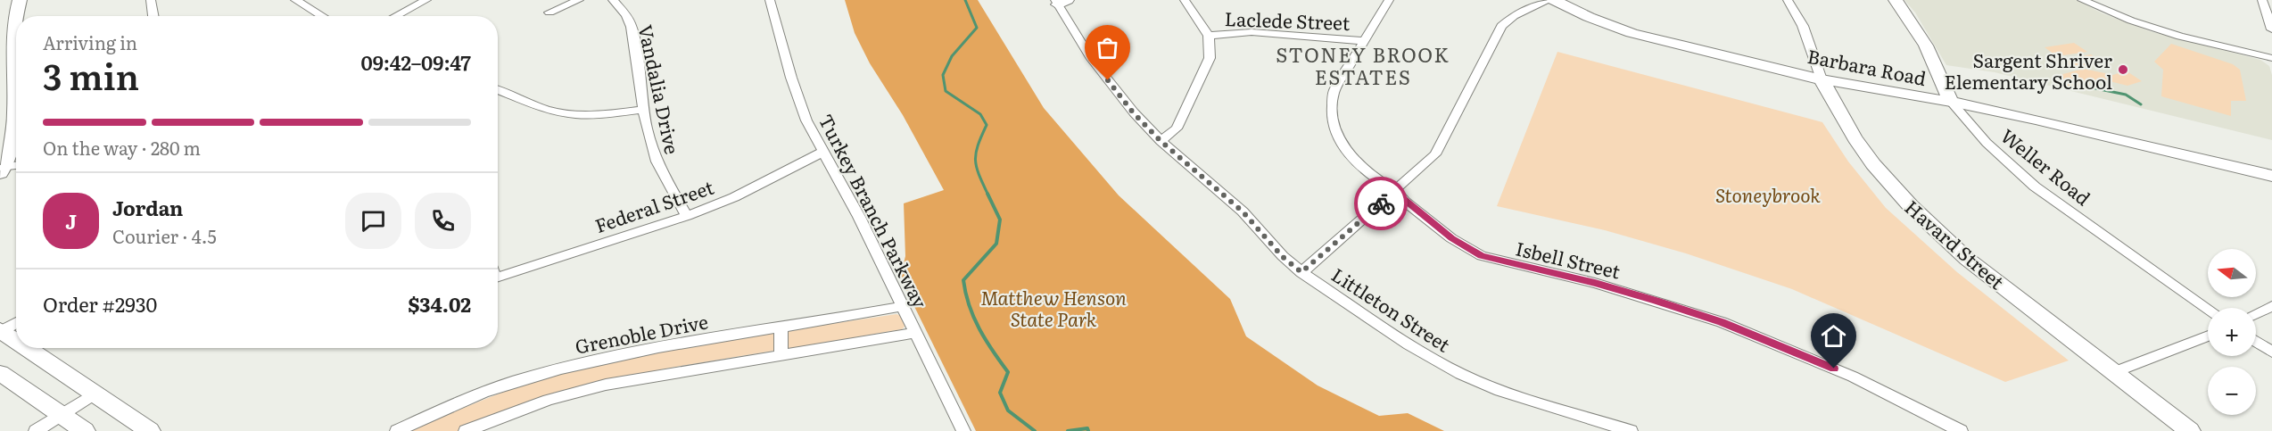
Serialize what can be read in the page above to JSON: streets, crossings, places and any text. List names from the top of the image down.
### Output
{
  "streets": {
    "street": [
      "Laclede Street",
      "Barbara Road",
      "Vandalia Drive",
      "Weller Road",
      "Federal Street",
      "Turkey Branch Parkway",
      "Havard Street",
      "Isbell Street",
      "Littleton Street",
      "Grenoble Drive"
    ]
  },
  "crossings": [
    ["Laclede Street", "Isbell Street"],
    ["Barbara Road", "Weller Road"],
    ["Barbara Road", "Havard Street"],
    ["Vandalia Drive", "Federal Street"],
    ["Federal Street", "Turkey Branch Parkway"],
    ["Turkey Branch Parkway", "Grenoble Drive"]
  ],
  "districts": ["STONEY BROOK ESTATES"],
  "parks": ["Stoneybrook", "Matthew Henson State Park"],
  "places": ["Sargent Shriver Elementary School"],
  "north": "left",
  "page": {
    "heading": ["3 min", "Arriving in", "09:42–09:47"],
    "panel": [
      "Jordan",
      "Courier · 4.5",
      "Order #2930",
      "$34.02"
    ],
    "bar": "On the way · 280 m",
    "round": "J",
    "map_buttons": ["+", "−"]
  }
}
